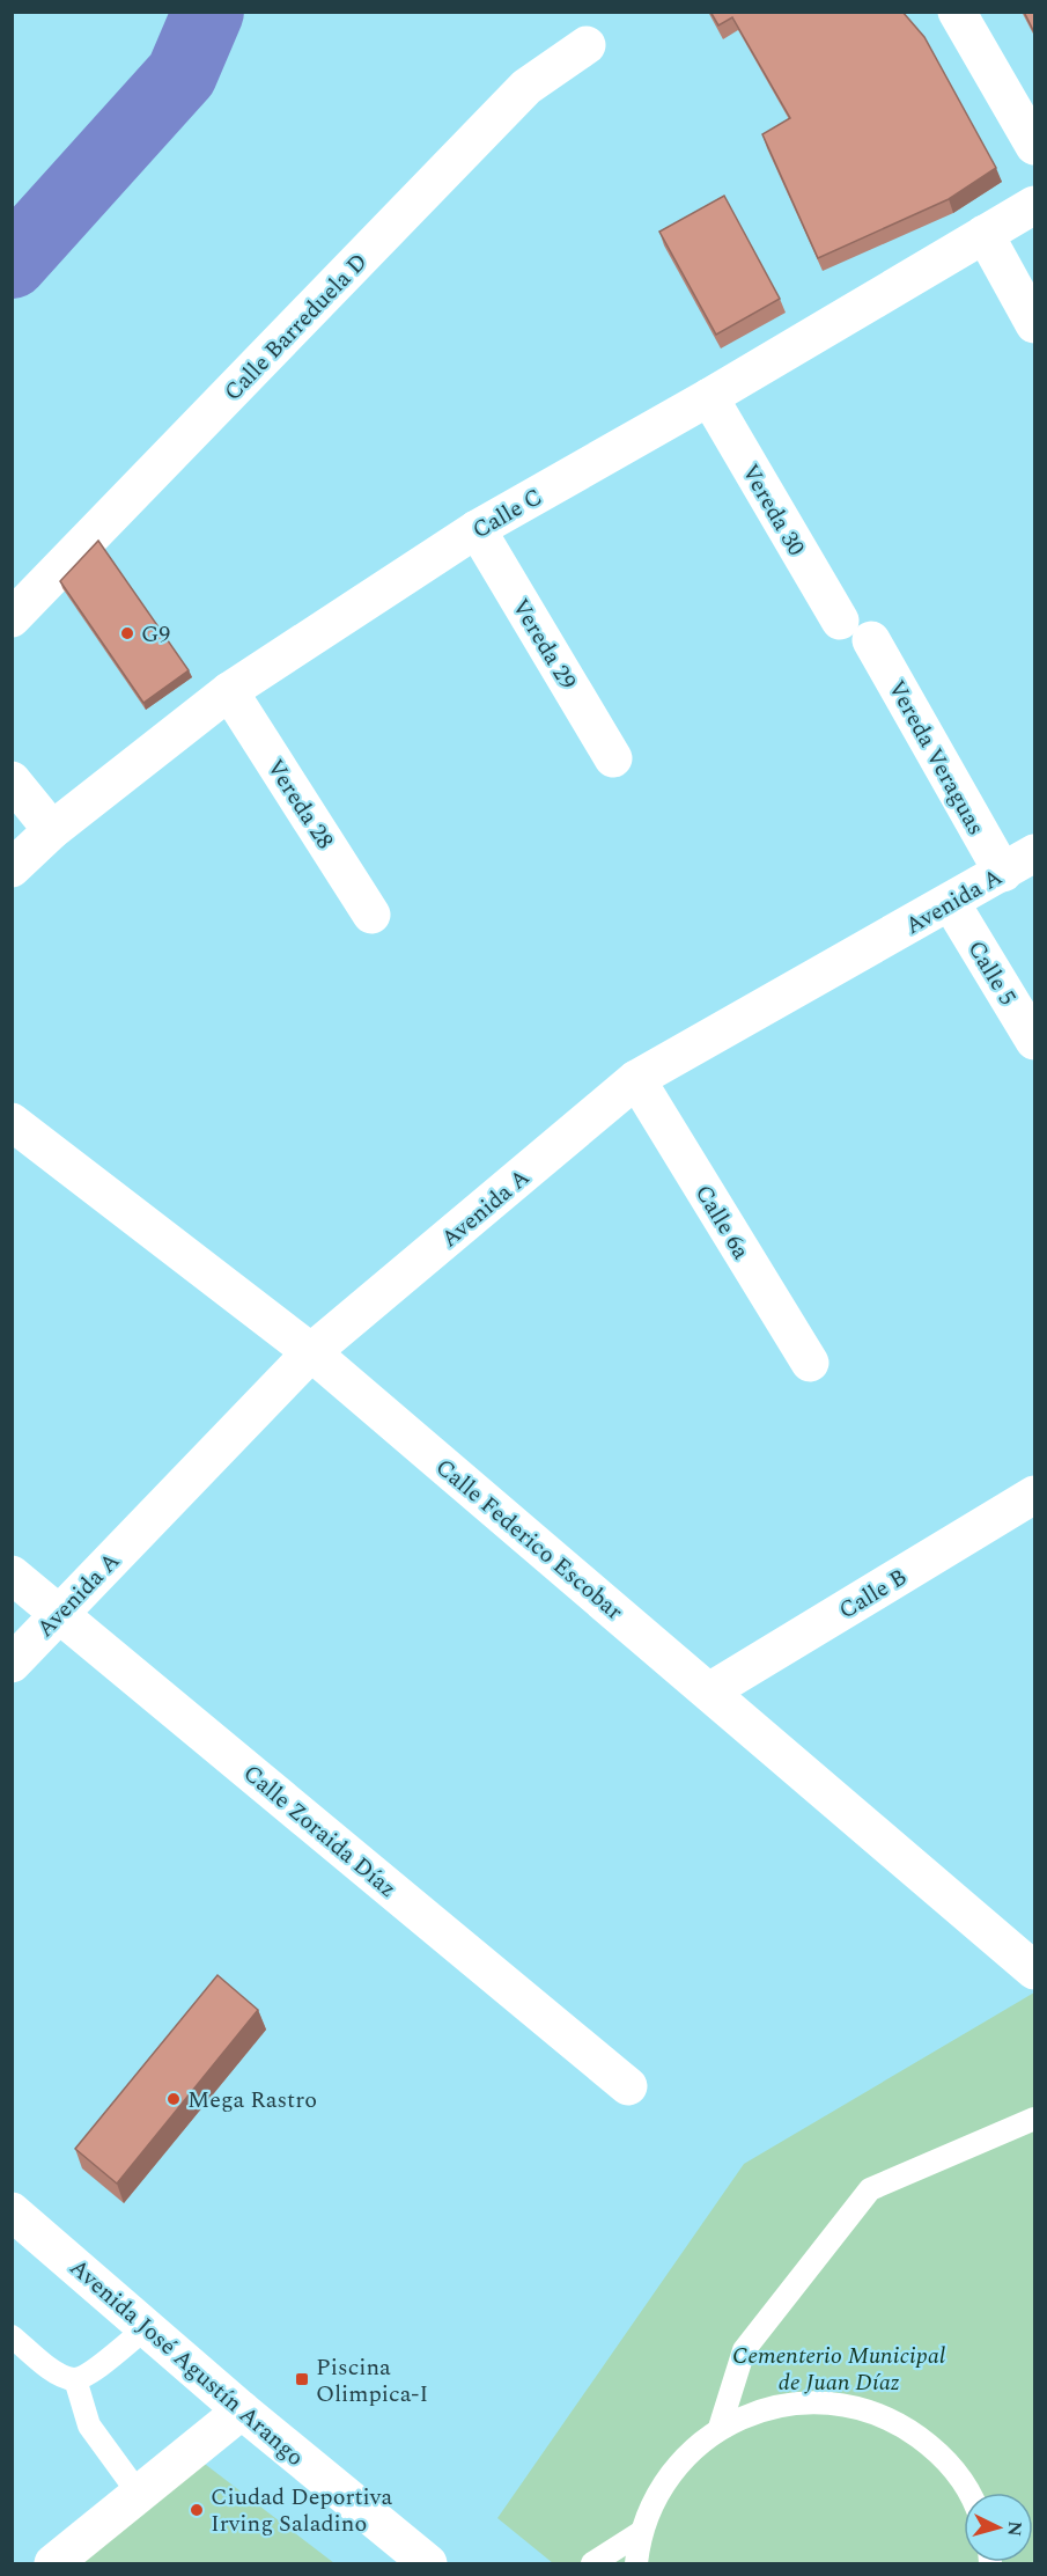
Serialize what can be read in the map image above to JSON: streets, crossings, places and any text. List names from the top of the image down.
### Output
{
  "streets": {
    "street": [
      "Calle Barreduela D",
      "Vereda 30",
      "Calle C",
      "Vereda 29",
      "Vereda Veraguas",
      "Vereda 28",
      "Avenida A",
      "Calle 5",
      "Calle 6a",
      "Calle Federico Escobar",
      "Calle B",
      "Calle Zoraida Díaz",
      "Avenida José Agustín Arango"
    ]
  },
  "crossings": [
    ["Vereda 30", "Calle C"],
    ["Calle C", "Vereda 29"],
    ["Calle C", "Vereda 28"],
    ["Vereda Veraguas", "Avenida A"],
    ["Avenida A", "Calle 5"],
    ["Avenida A", "Calle 6a"],
    ["Avenida A", "Calle Federico Escobar"],
    ["Avenida A", "Calle Zoraida Díaz"],
    ["Calle Federico Escobar", "Calle B"]
  ],
  "parks": ["Cementerio Municipal de Juan Díaz"],
  "places": {
    "other": ["G9", "Mega Rastro", "Ciudad Deportiva Irving Saladino"],
    "transit": ["Piscina Olimpica-I"]
  },
  "north": "right"
}
